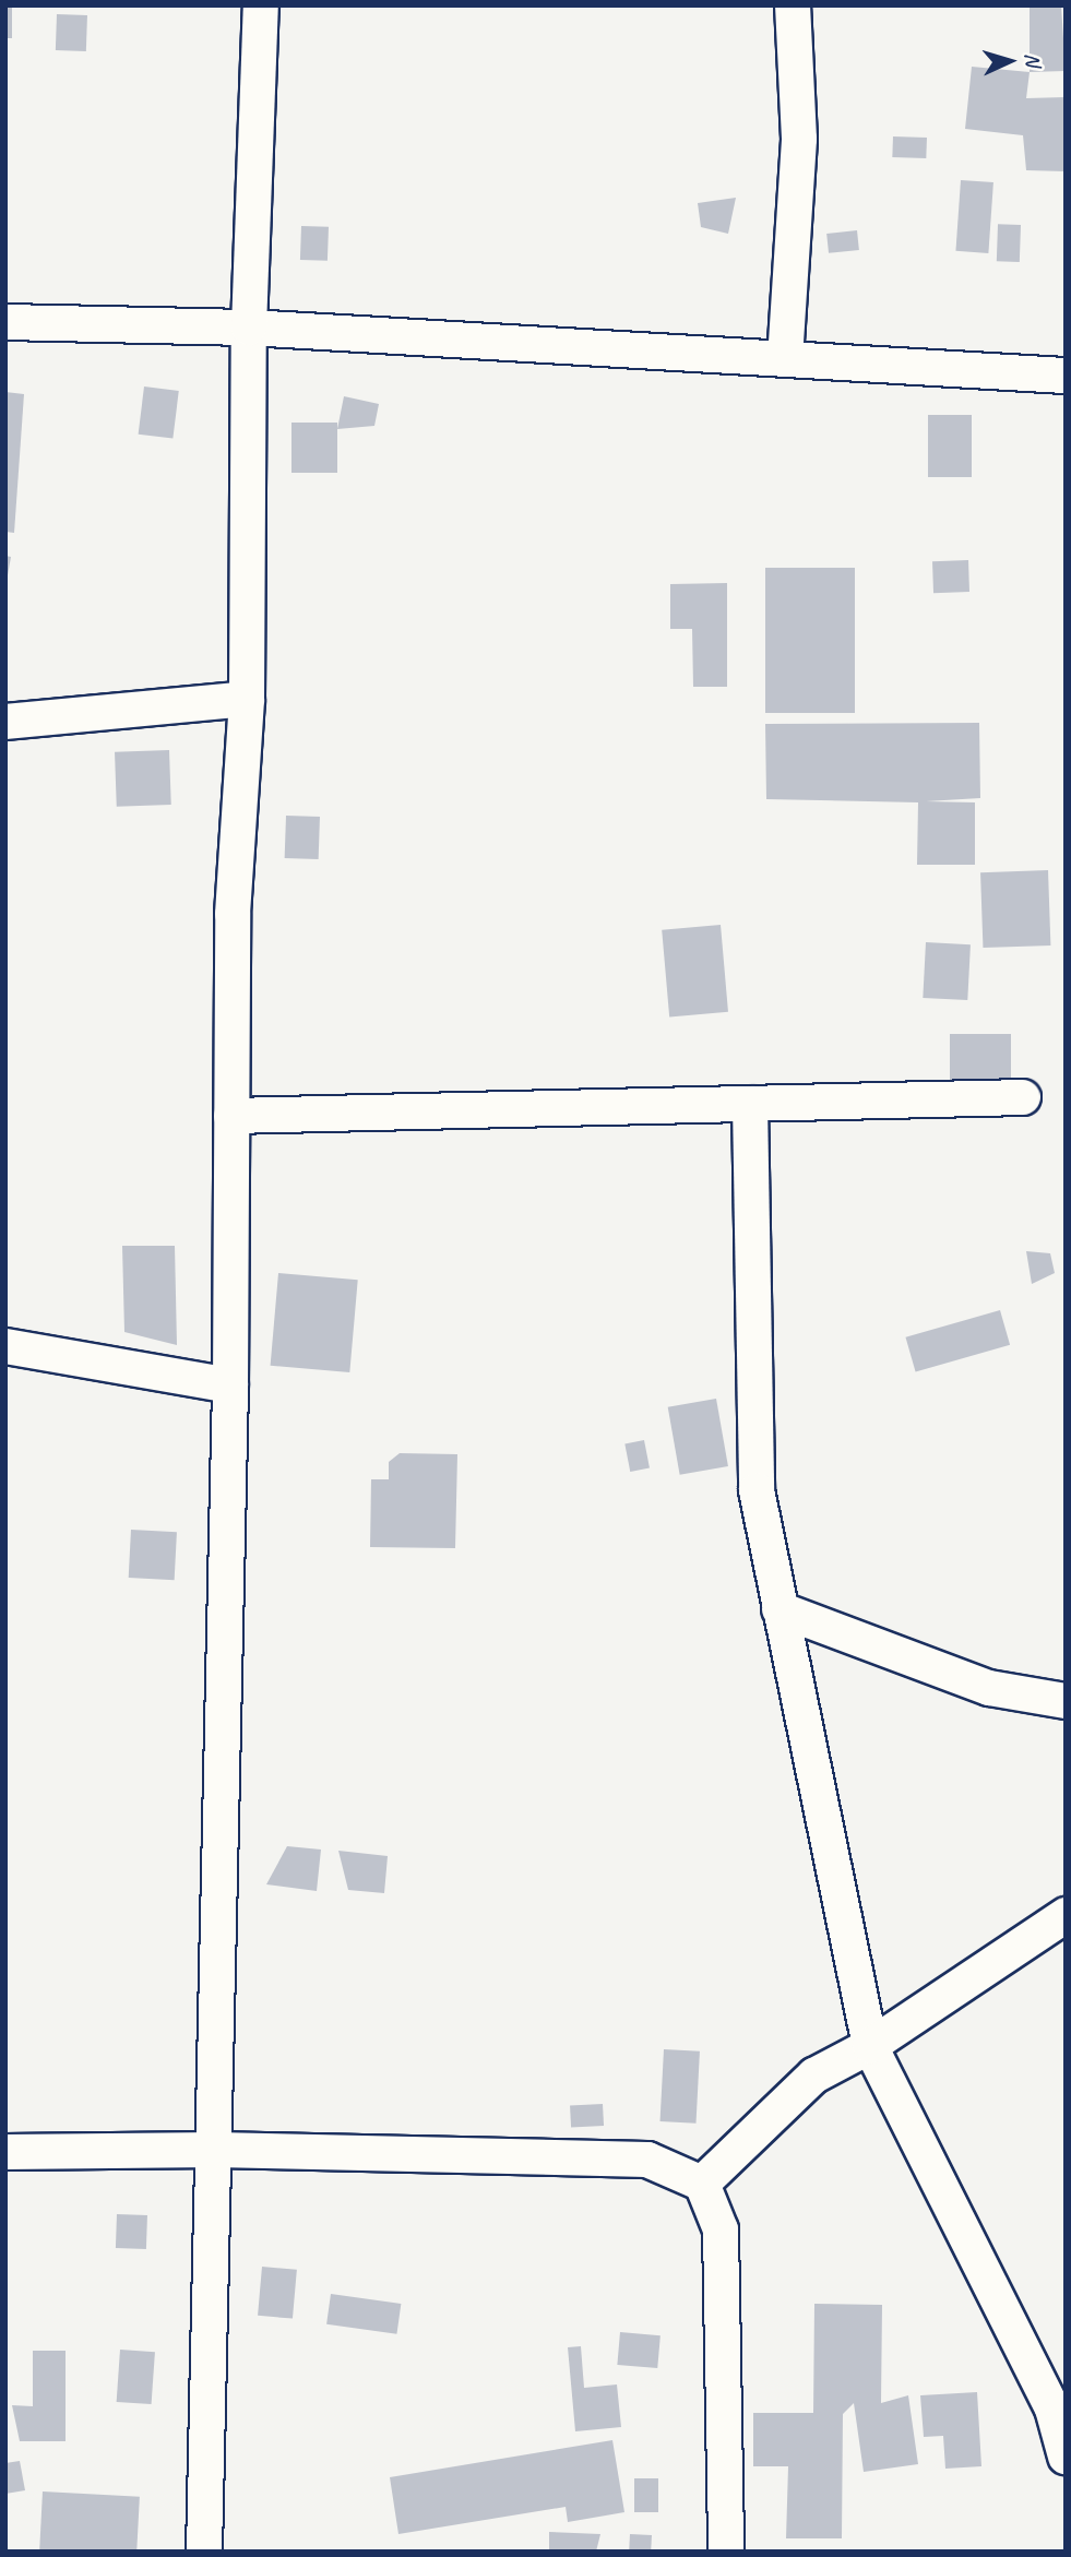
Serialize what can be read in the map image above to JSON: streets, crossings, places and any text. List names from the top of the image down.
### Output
{
  "north": "right"
}
